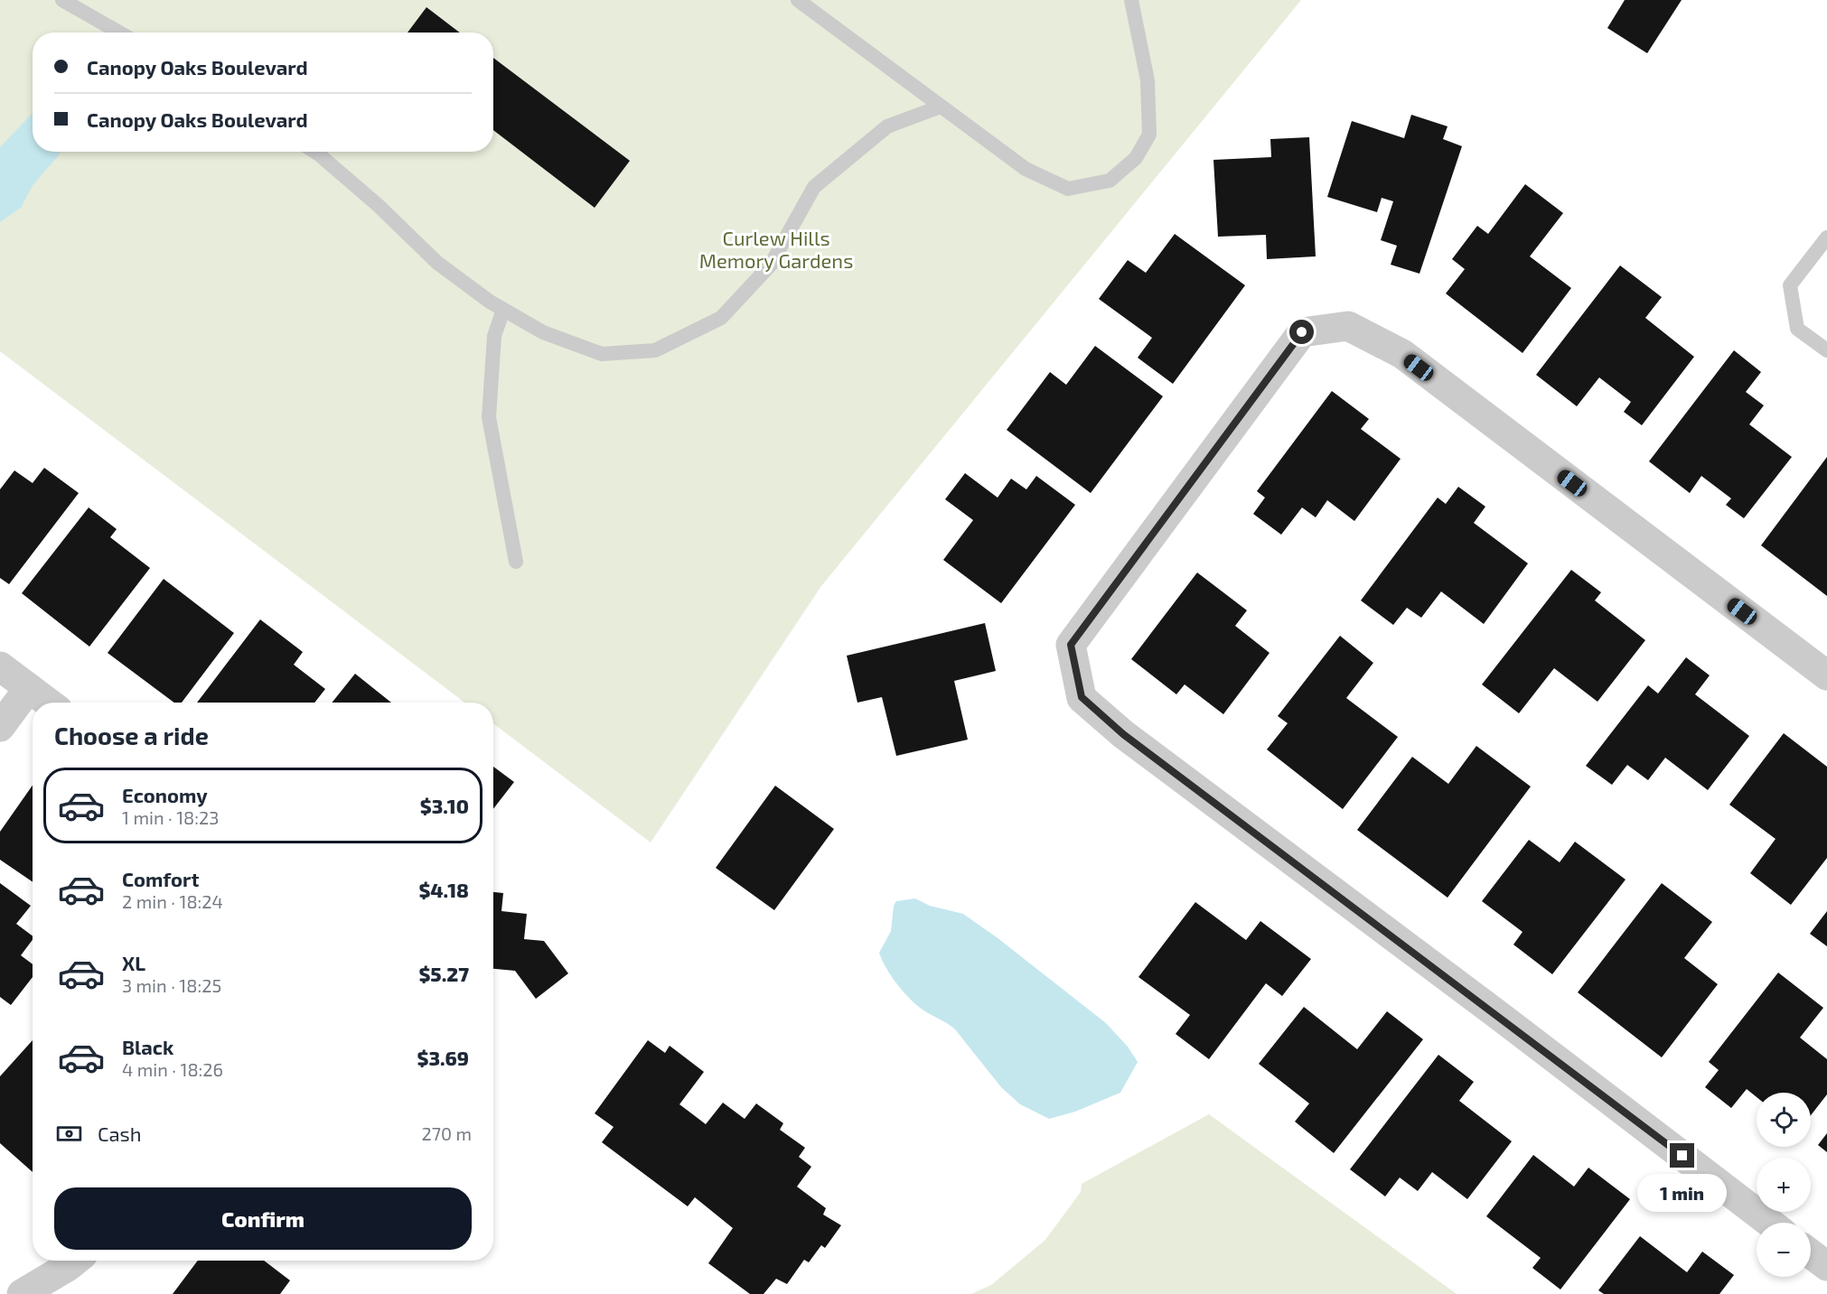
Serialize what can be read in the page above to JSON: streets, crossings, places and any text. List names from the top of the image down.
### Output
{
  "parks": ["Curlew Hills Memory Gardens"],
  "page": {
    "banner": ["Canopy Oaks Boulevard", "Canopy Oaks Boulevard"],
    "heading": "Choose a ride",
    "list": [
      {
        "name": "Economy",
        "note": "1 min · 18:23",
        "value": "$3.10"
      },
      {
        "name": "Comfort",
        "note": "2 min · 18:24",
        "value": "$4.18"
      },
      {
        "name": "XL",
        "note": "3 min · 18:25",
        "value": "$5.27"
      },
      {
        "name": "Black",
        "note": "4 min · 18:26",
        "value": "$3.69"
      }
    ],
    "map_buttons": ["+", "−"],
    "pay": ["Cash", "270 m"],
    "bubble": "1 min",
    "buttons": "Confirm"
  }
}
